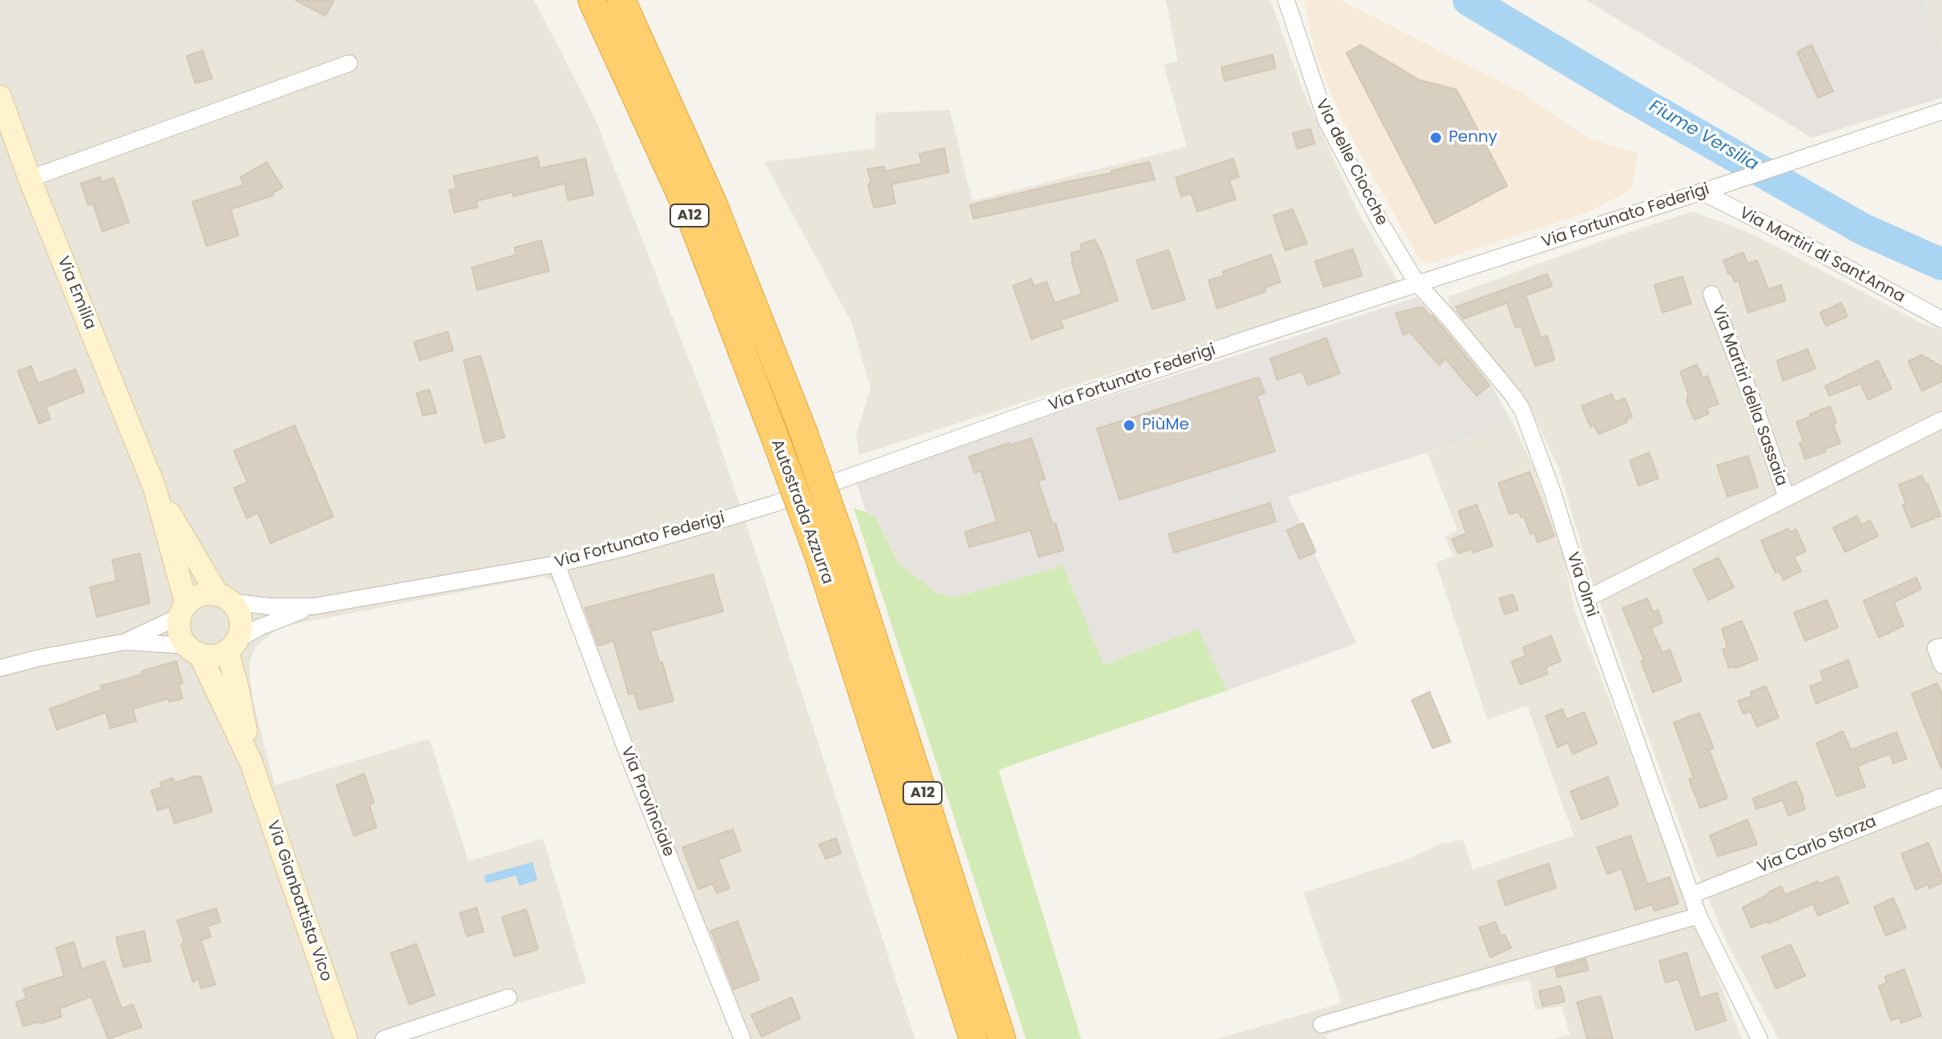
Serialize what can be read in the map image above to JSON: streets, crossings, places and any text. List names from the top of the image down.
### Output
{
  "streets": {
    "highway": ["A12", "Autostrada Azzurra"],
    "main road": ["Via Emilia", "Via Gianbattista Vico"],
    "street": [
      "Via delle Ciocche",
      "Via Fortunato Federigi",
      "Via Martiri di Sant'Anna",
      "Via Martiri della Sassaia",
      "Via Olmi",
      "Via Provinciale",
      "Via Carlo Sforza"
    ]
  },
  "crossings": [
    ["Via delle Ciocche", "Via Fortunato Federigi"],
    ["Via delle Ciocche", "Via Olmi"],
    ["Via Fortunato Federigi", "Via Martiri di Sant'Anna"],
    ["Via Fortunato Federigi", "Via Emilia"],
    ["Via Fortunato Federigi", "Via Olmi"],
    ["Via Fortunato Federigi", "Via Provinciale"],
    ["Via Fortunato Federigi", "Via Gianbattista Vico"],
    ["Via Emilia", "Via Gianbattista Vico"],
    ["Via Martiri della Sassaia", "Via Olmi"],
    ["Via Olmi", "Via Carlo Sforza"]
  ],
  "water": ["Fiume Versilia"],
  "places": ["Penny", "PiùMe"]
}
